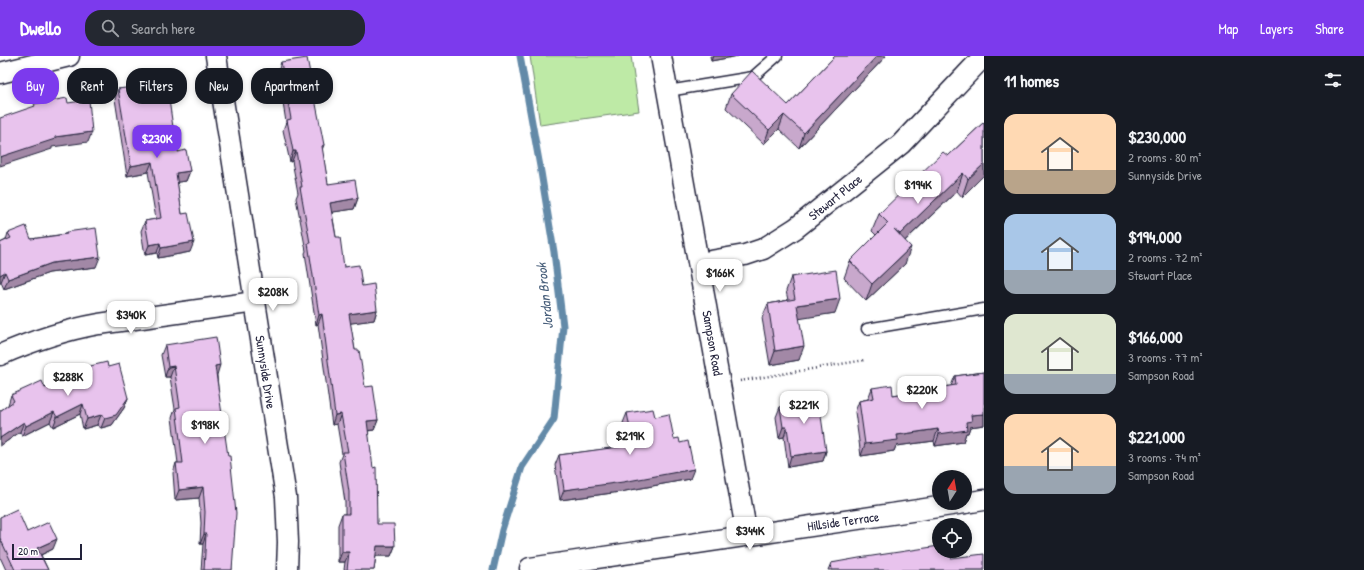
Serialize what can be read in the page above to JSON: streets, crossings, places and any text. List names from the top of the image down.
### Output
{
  "streets": {
    "street": [
      "Stewart Place",
      "Sampson Road",
      "Sunnyside Drive",
      "Hillside Terrace"
    ]
  },
  "crossings": [
    ["Stewart Place", "Sampson Road"],
    ["Sampson Road", "Hillside Terrace"]
  ],
  "water": ["Jordan Brook"],
  "scale_bar": "20 m",
  "north": "top",
  "page": {
    "header": "Dwello",
    "search": "Search here",
    "nav": ["Map", "Layers", "Share"],
    "heading": "11 homes",
    "chip": [
      "Buy",
      "Rent",
      "Filters",
      "New",
      "Apartment"
    ],
    "list": [
      {
        "name": "$230,000",
        "note": "2 rooms · 80 m² · Sunnyside Drive"
      },
      {
        "name": "$194,000",
        "note": "2 rooms · 72 m² · Stewart Place"
      },
      {
        "name": "$166,000",
        "note": "3 rooms · 77 m² · Sampson Road"
      },
      {
        "name": "$221,000",
        "note": "3 rooms · 74 m² · Sampson Road"
      }
    ],
    "price": [
      "$230K",
      "$194K",
      "$166K",
      "$208K",
      "$340K",
      "$288K",
      "$220K",
      "$221K",
      "$198K",
      "$219K",
      "$344K"
    ],
    "scale": "20 m"
  }
}
